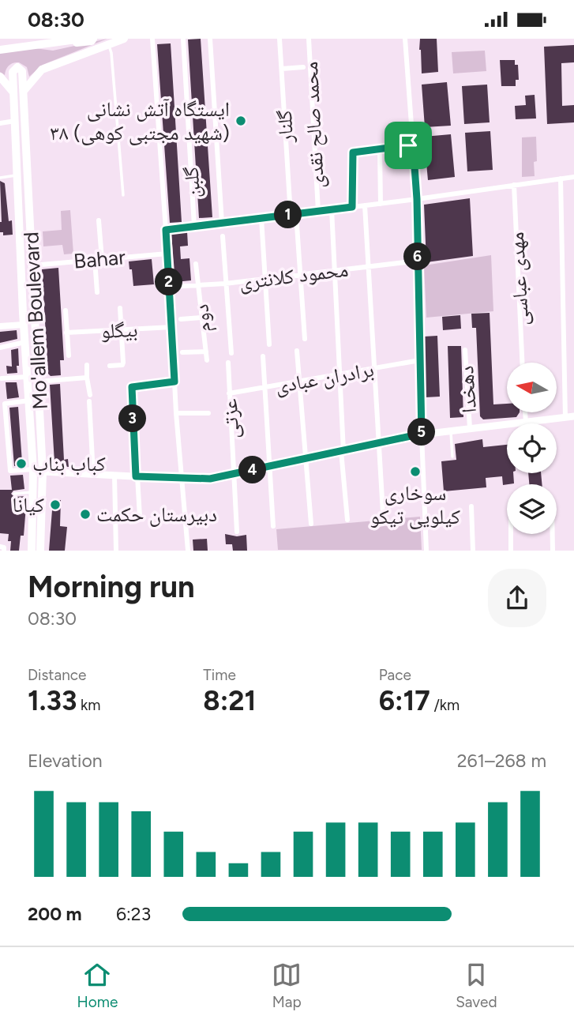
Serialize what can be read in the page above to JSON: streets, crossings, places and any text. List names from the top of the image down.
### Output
{
  "streets": {
    "main road": ["Mo'allem Boulevard"],
    "street": [
      "محمد صالح نقدی",
      "گلنار",
      "گلبن",
      "Bahar",
      "محمود کلانتری",
      "مهدی عباسی",
      "دوم",
      "بیگلو",
      "برادران عبادی",
      "دهخدا",
      "عزتی"
    ]
  },
  "crossings": [
    ["گلنار", "محمود کلانتری"],
    ["Bahar", "Mo'allem Boulevard"],
    ["محمود کلانتری", "دوم"],
    ["برادران عبادی", "عزتی"]
  ],
  "places": [
    "ایستگاه آتش نشانی ۳۸ (شهید مجتبی کوهی)",
    "کباب بناب",
    "سوخاری کیلویی تیکو",
    "کیانا",
    "دبیرستان حکمت"
  ],
  "north": "left",
  "page": {
    "status": "08:30",
    "pins": [
      "1",
      "6",
      "2",
      "3",
      "5",
      "4"
    ],
    "heading": ["Morning run", "08:30"],
    "stats": [
      ["Distance", "1.33 km"],
      ["Time", "8:21"],
      ["Pace", "6:17 /km"]
    ],
    "chart": ["Elevation", "261–268 m"],
    "list": [
      {
        "name": "200 m",
        "note": "6:23"
      }
    ],
    "tabs": ["Home", "Map", "Saved"]
  }
}
